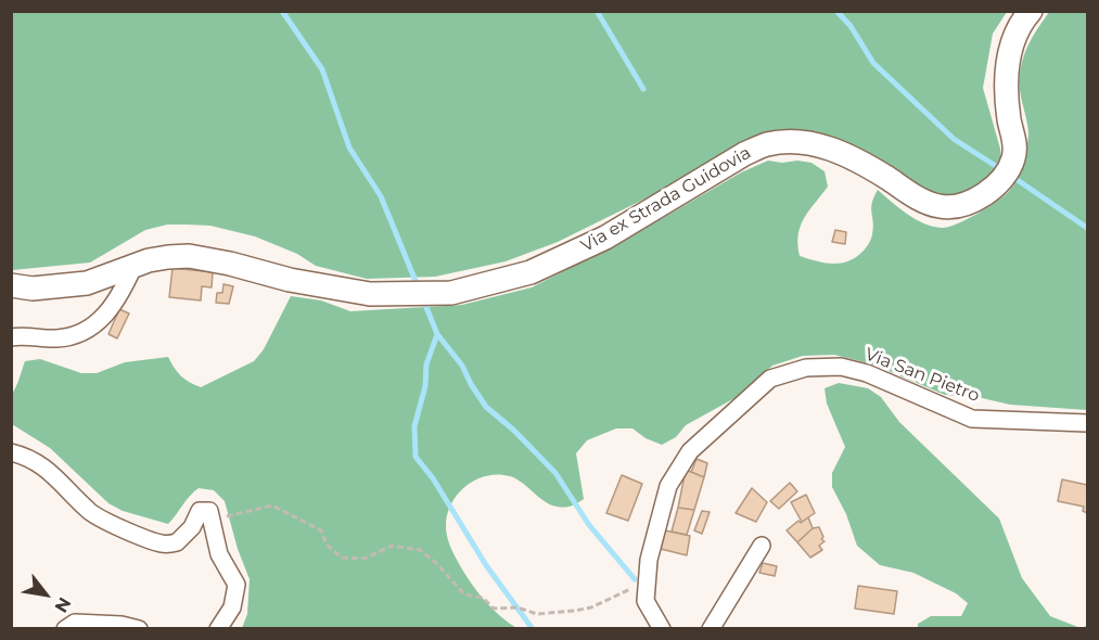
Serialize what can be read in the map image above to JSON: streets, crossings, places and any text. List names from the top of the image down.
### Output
{
  "streets": {
    "street": ["Via ex Strada Guidovia", "Via San Pietro"]
  },
  "north": "bottom right"
}
